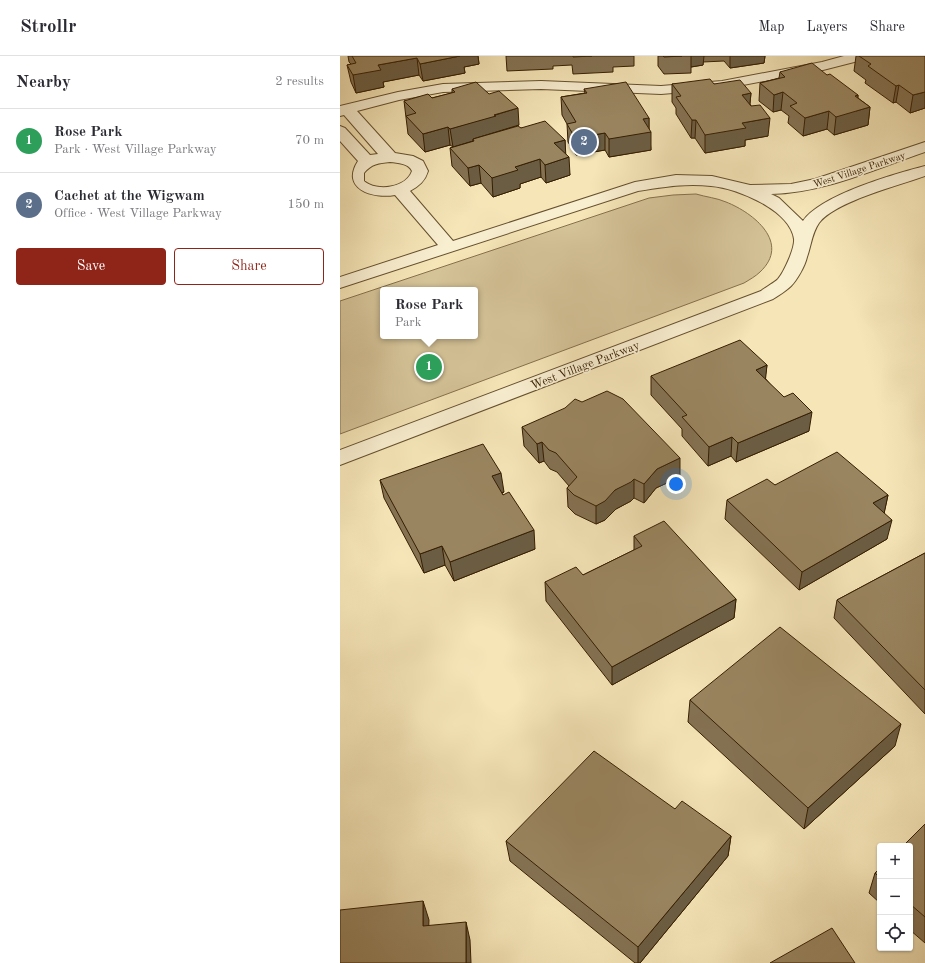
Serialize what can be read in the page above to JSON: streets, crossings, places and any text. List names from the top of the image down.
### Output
{
  "streets": {
    "street": ["West Village Parkway"]
  },
  "page": {
    "header": "Strollr",
    "nav": ["Map", "Layers", "Share"],
    "heading": ["Nearby", "2 results"],
    "list": [
      {
        "mark": "1",
        "name": "Rose Park",
        "note": "Park · West Village Parkway",
        "value": "70 m"
      },
      {
        "mark": "2",
        "name": "Cachet at the Wigwam",
        "note": "Office · West Village Parkway",
        "value": "150 m"
      }
    ],
    "pins": ["2", "1"],
    "buttons": ["Save", "Share"],
    "popup": ["Rose Park", "Park"],
    "map_buttons": ["+", "−"]
  }
}
